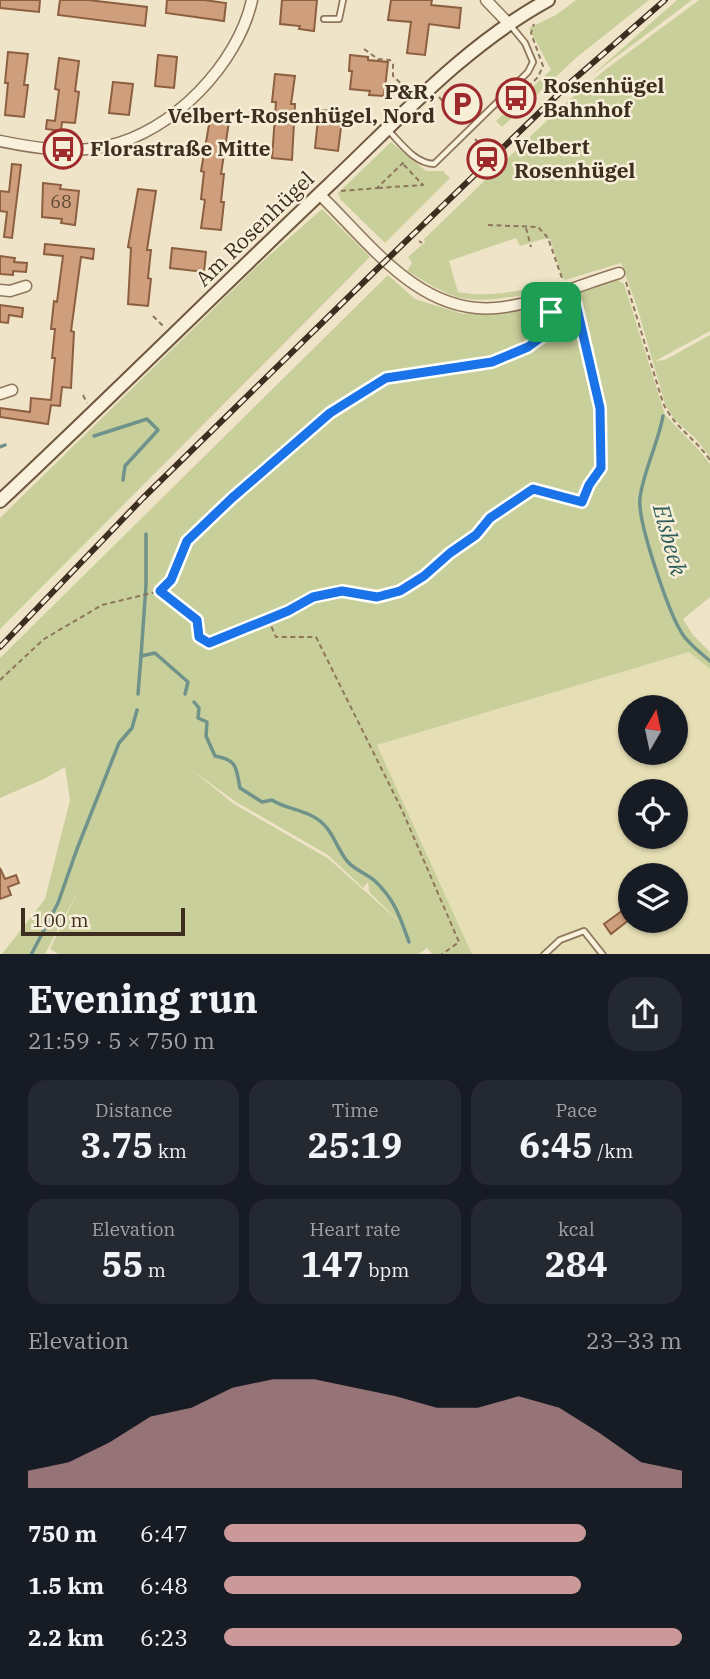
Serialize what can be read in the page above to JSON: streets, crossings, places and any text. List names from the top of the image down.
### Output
{
  "streets": {
    "street": ["Am Rosenhügel"]
  },
  "water": ["Elsbeek"],
  "places": {
    "bus stop": ["Rosenhügel Bahnhof", "Florastraße Mitte"],
    "parking": ["P&R, Velbert-Rosenhügel, Nord"],
    "station": ["Velbert Rosenhügel"]
  },
  "house_numbers": ["68"],
  "scale_bar": "100 m",
  "north": "top",
  "page": {
    "scale": "100 m",
    "heading": ["Evening run", "21:59 · 5 × 750 m"],
    "stats": [
      ["Distance", "3.75 km"],
      ["Time", "25:19"],
      ["Pace", "6:45 /km"],
      ["Elevation", "55 m"],
      ["Heart rate", "147 bpm"],
      ["kcal", "284"]
    ],
    "chart": ["Elevation", "23–33 m"],
    "list": [
      {
        "name": "750 m",
        "note": "6:47"
      },
      {
        "name": "1.5 km",
        "note": "6:48"
      },
      {
        "name": "2.2 km",
        "note": "6:23"
      }
    ]
  }
}
